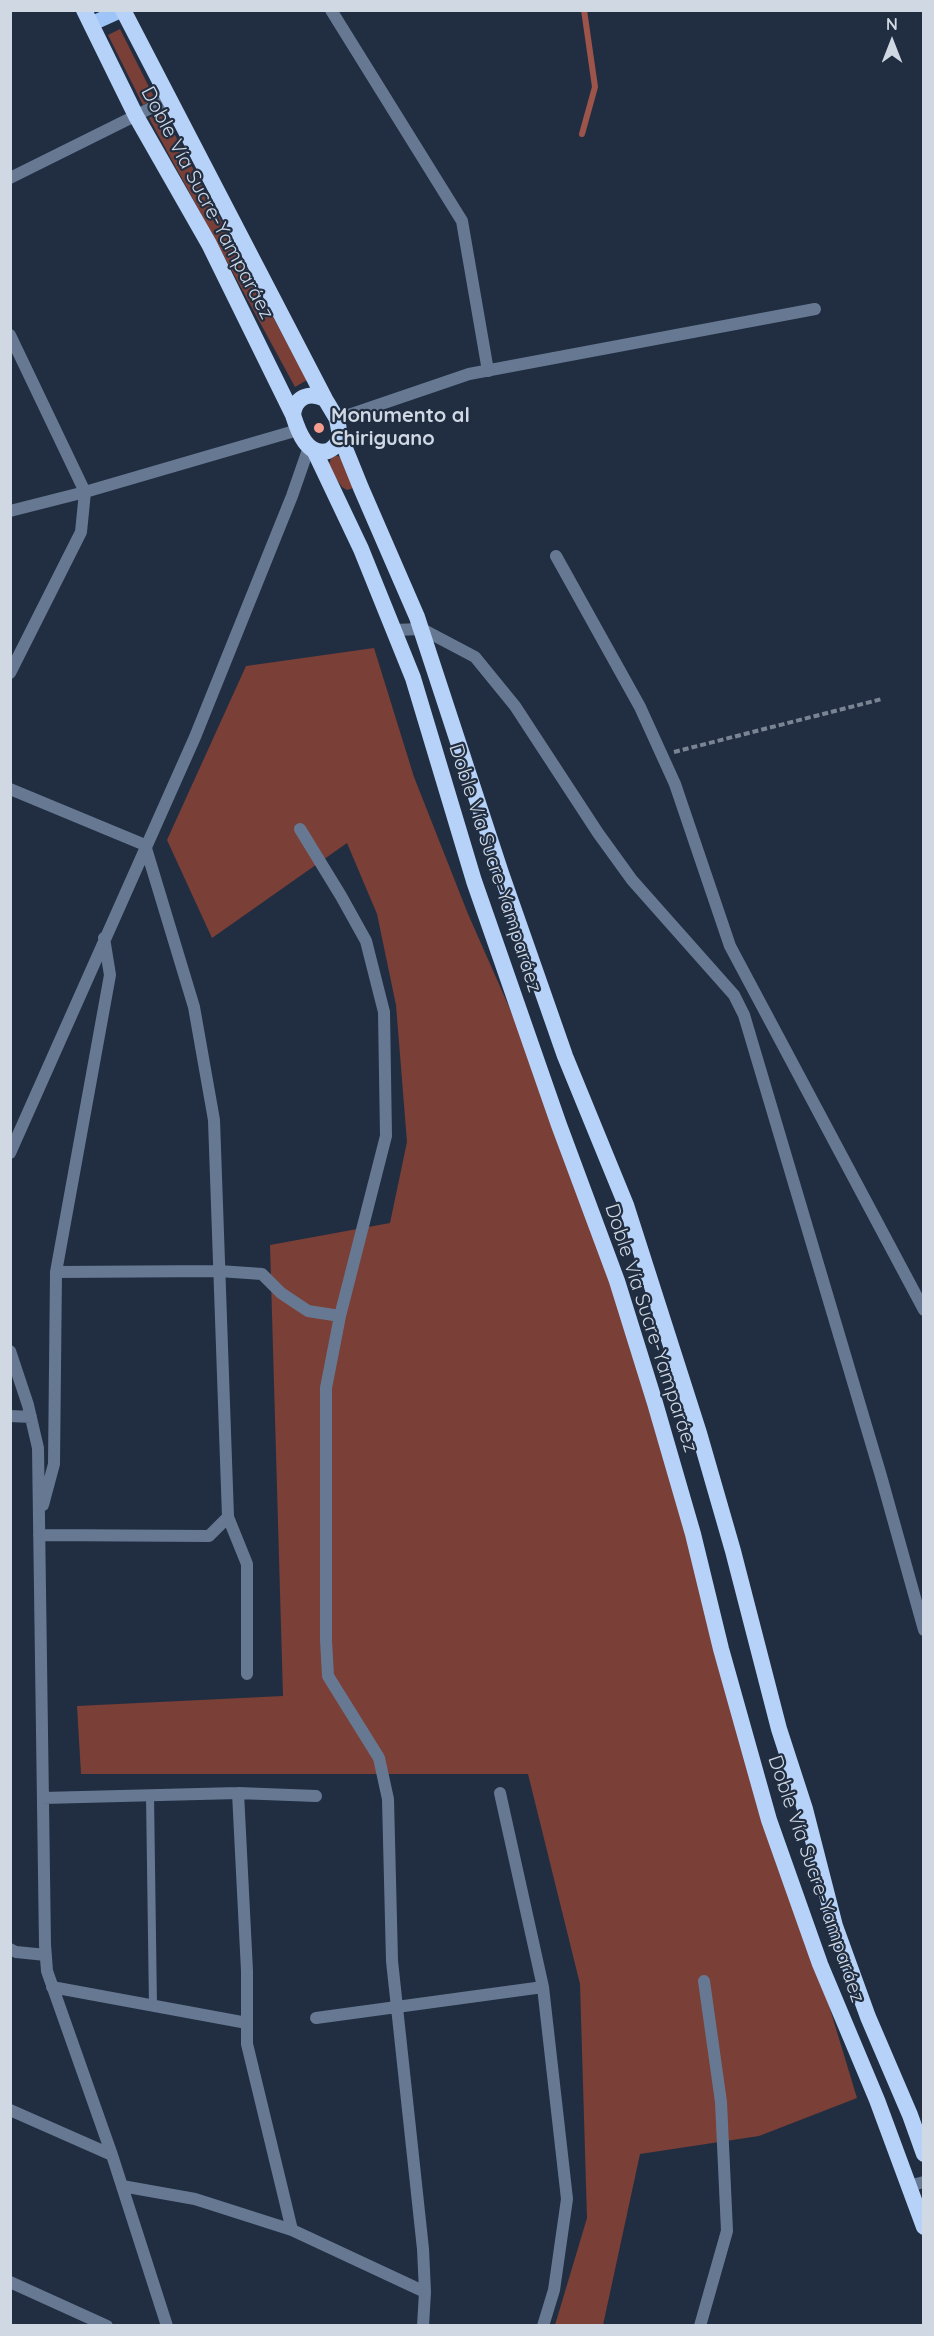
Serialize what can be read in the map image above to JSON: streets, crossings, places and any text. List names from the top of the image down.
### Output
{
  "streets": {
    "highway": ["Doble Vía Sucre-Yamparáez"]
  },
  "places": ["Monumento al Chiriguano"],
  "north": "top"
}
